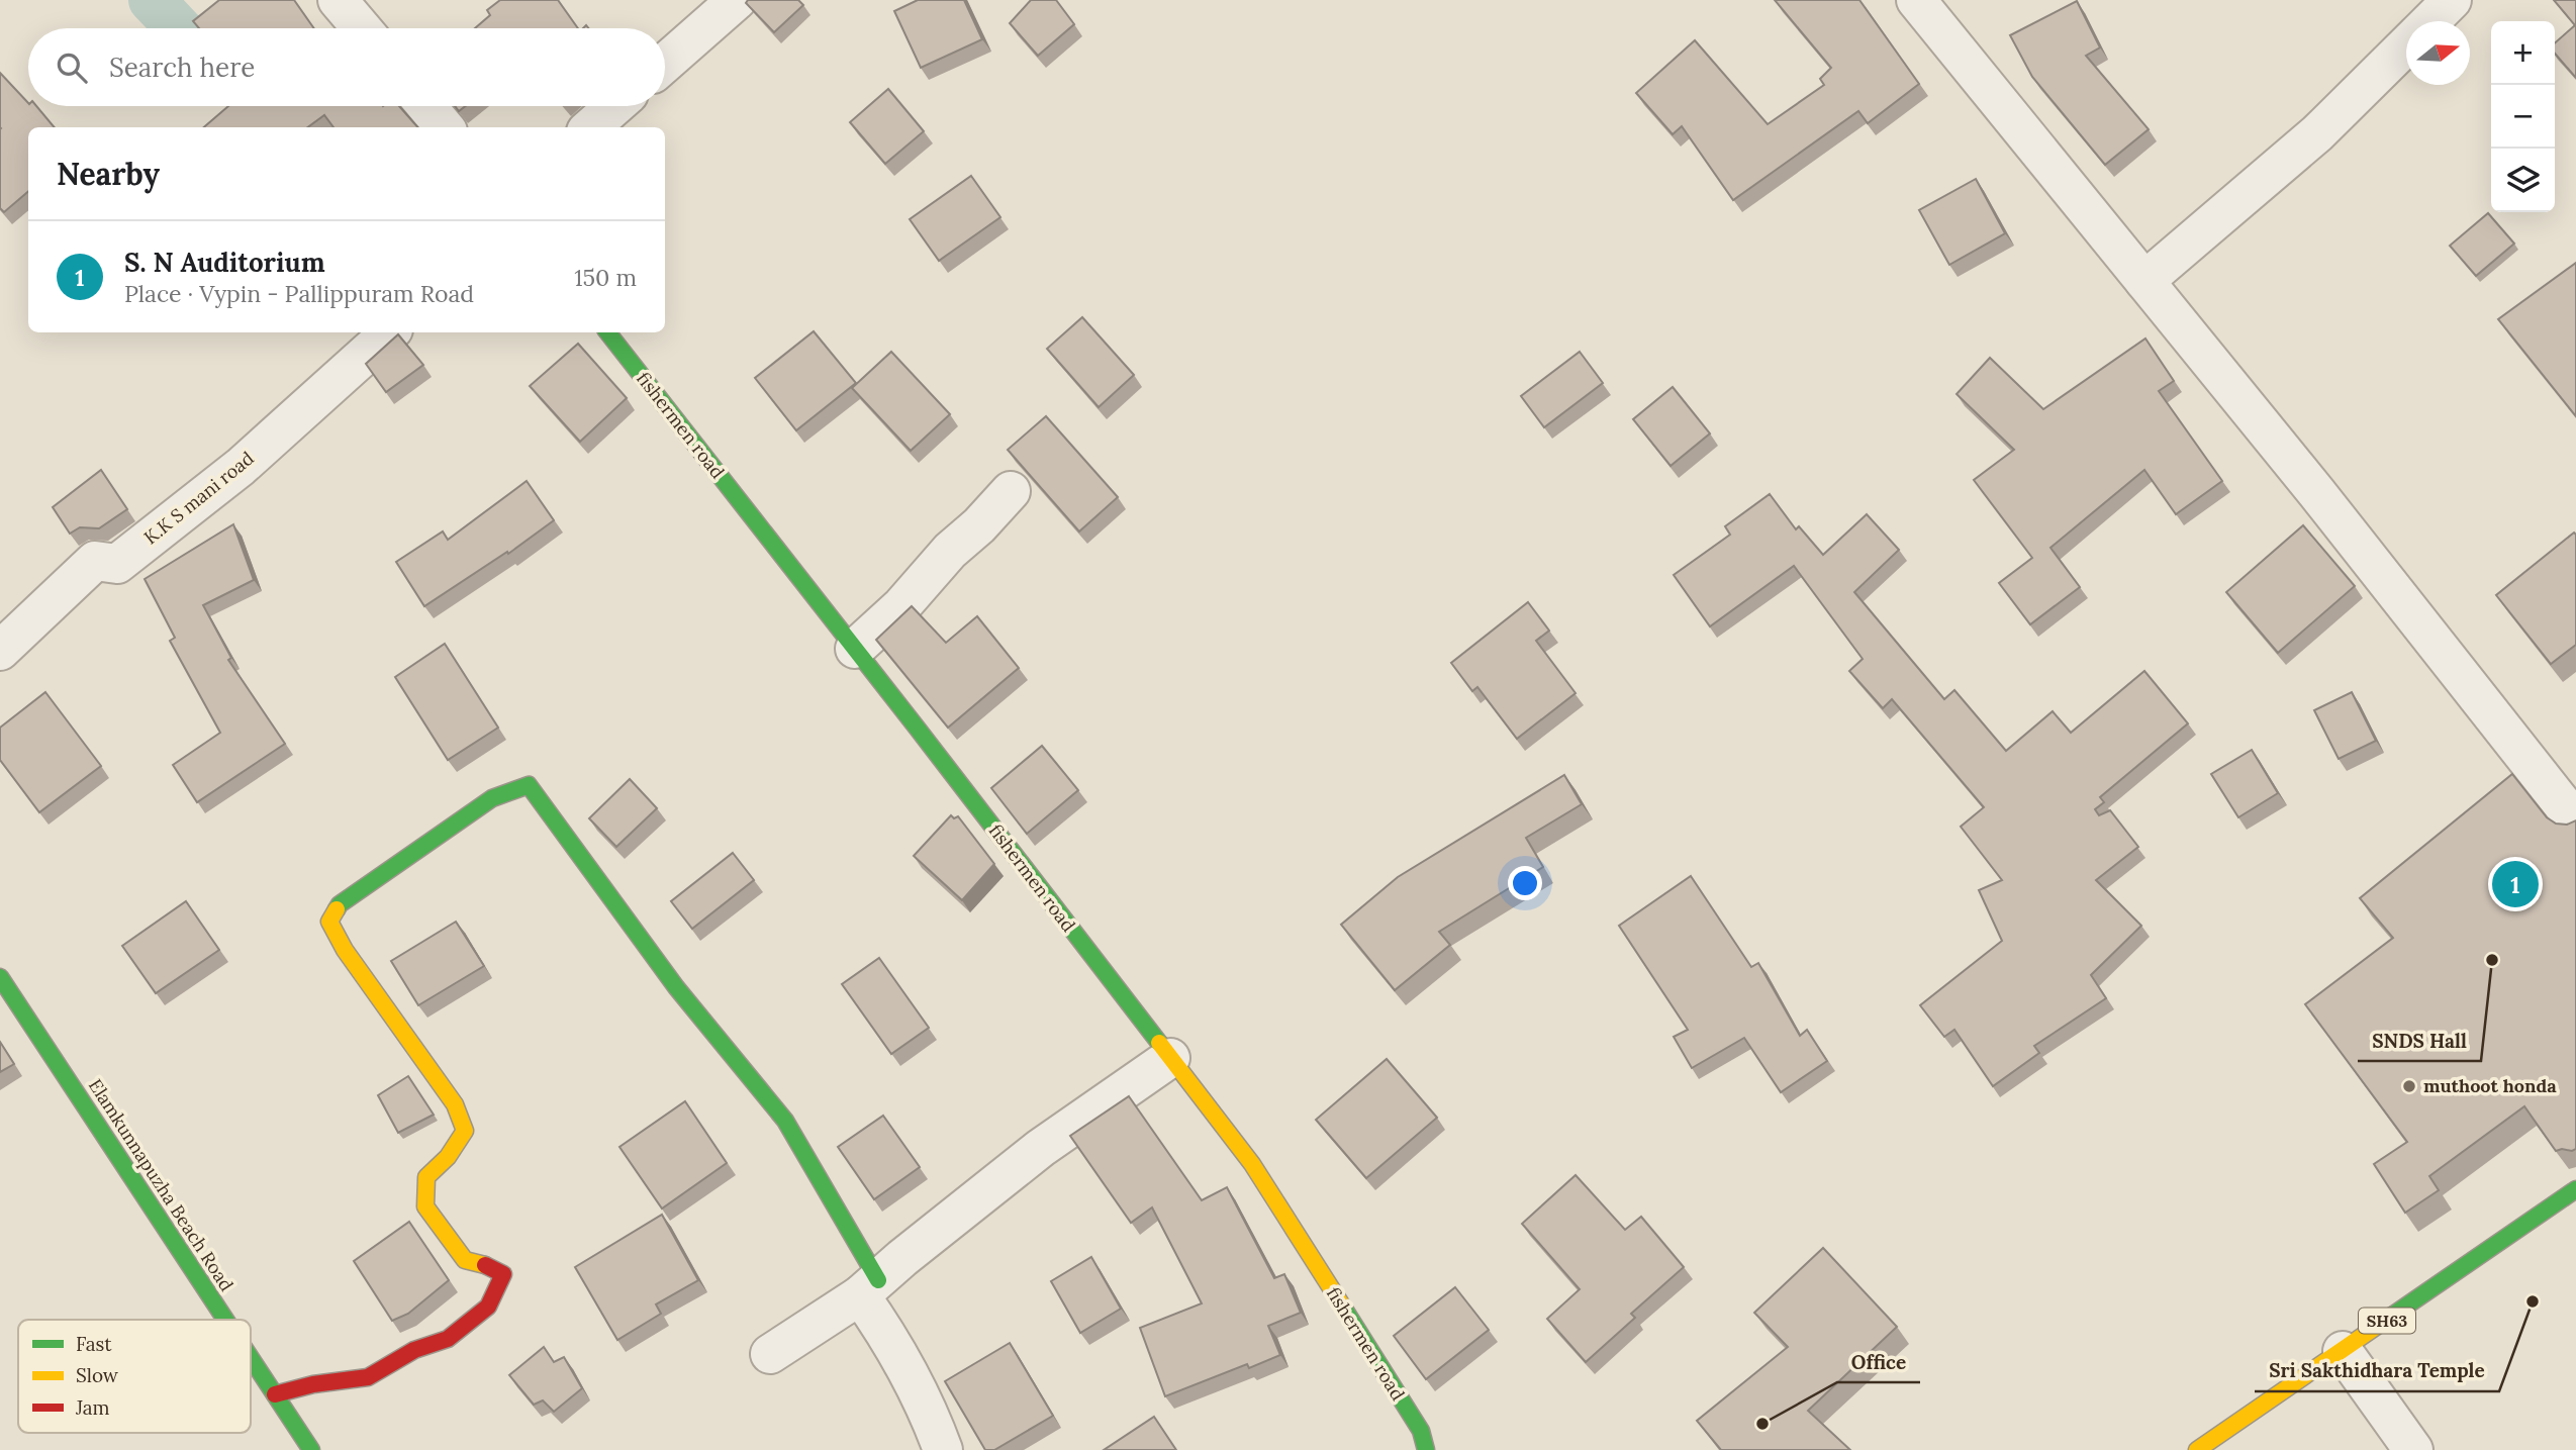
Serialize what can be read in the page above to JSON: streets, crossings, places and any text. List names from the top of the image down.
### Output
{
  "streets": {
    "street": [
      "fishermen road",
      "K.K S mani road",
      "Elamkunnapuzha Beach Road",
      "SH63"
    ]
  },
  "places": [
    "SNDS Hall",
    "muthoot honda",
    "Sri Sakthidhara Temple",
    "Office"
  ],
  "legend": ["Fast", "Slow", "Jam"],
  "north": "right",
  "page": {
    "map_buttons": ["+", "−"],
    "search": "Search here",
    "heading": "Nearby",
    "list": [
      {
        "mark": "1",
        "name": "S. N Auditorium",
        "note": "Place · Vypin - Pallippuram Road",
        "value": "150 m"
      }
    ],
    "pins": "1"
  }
}
